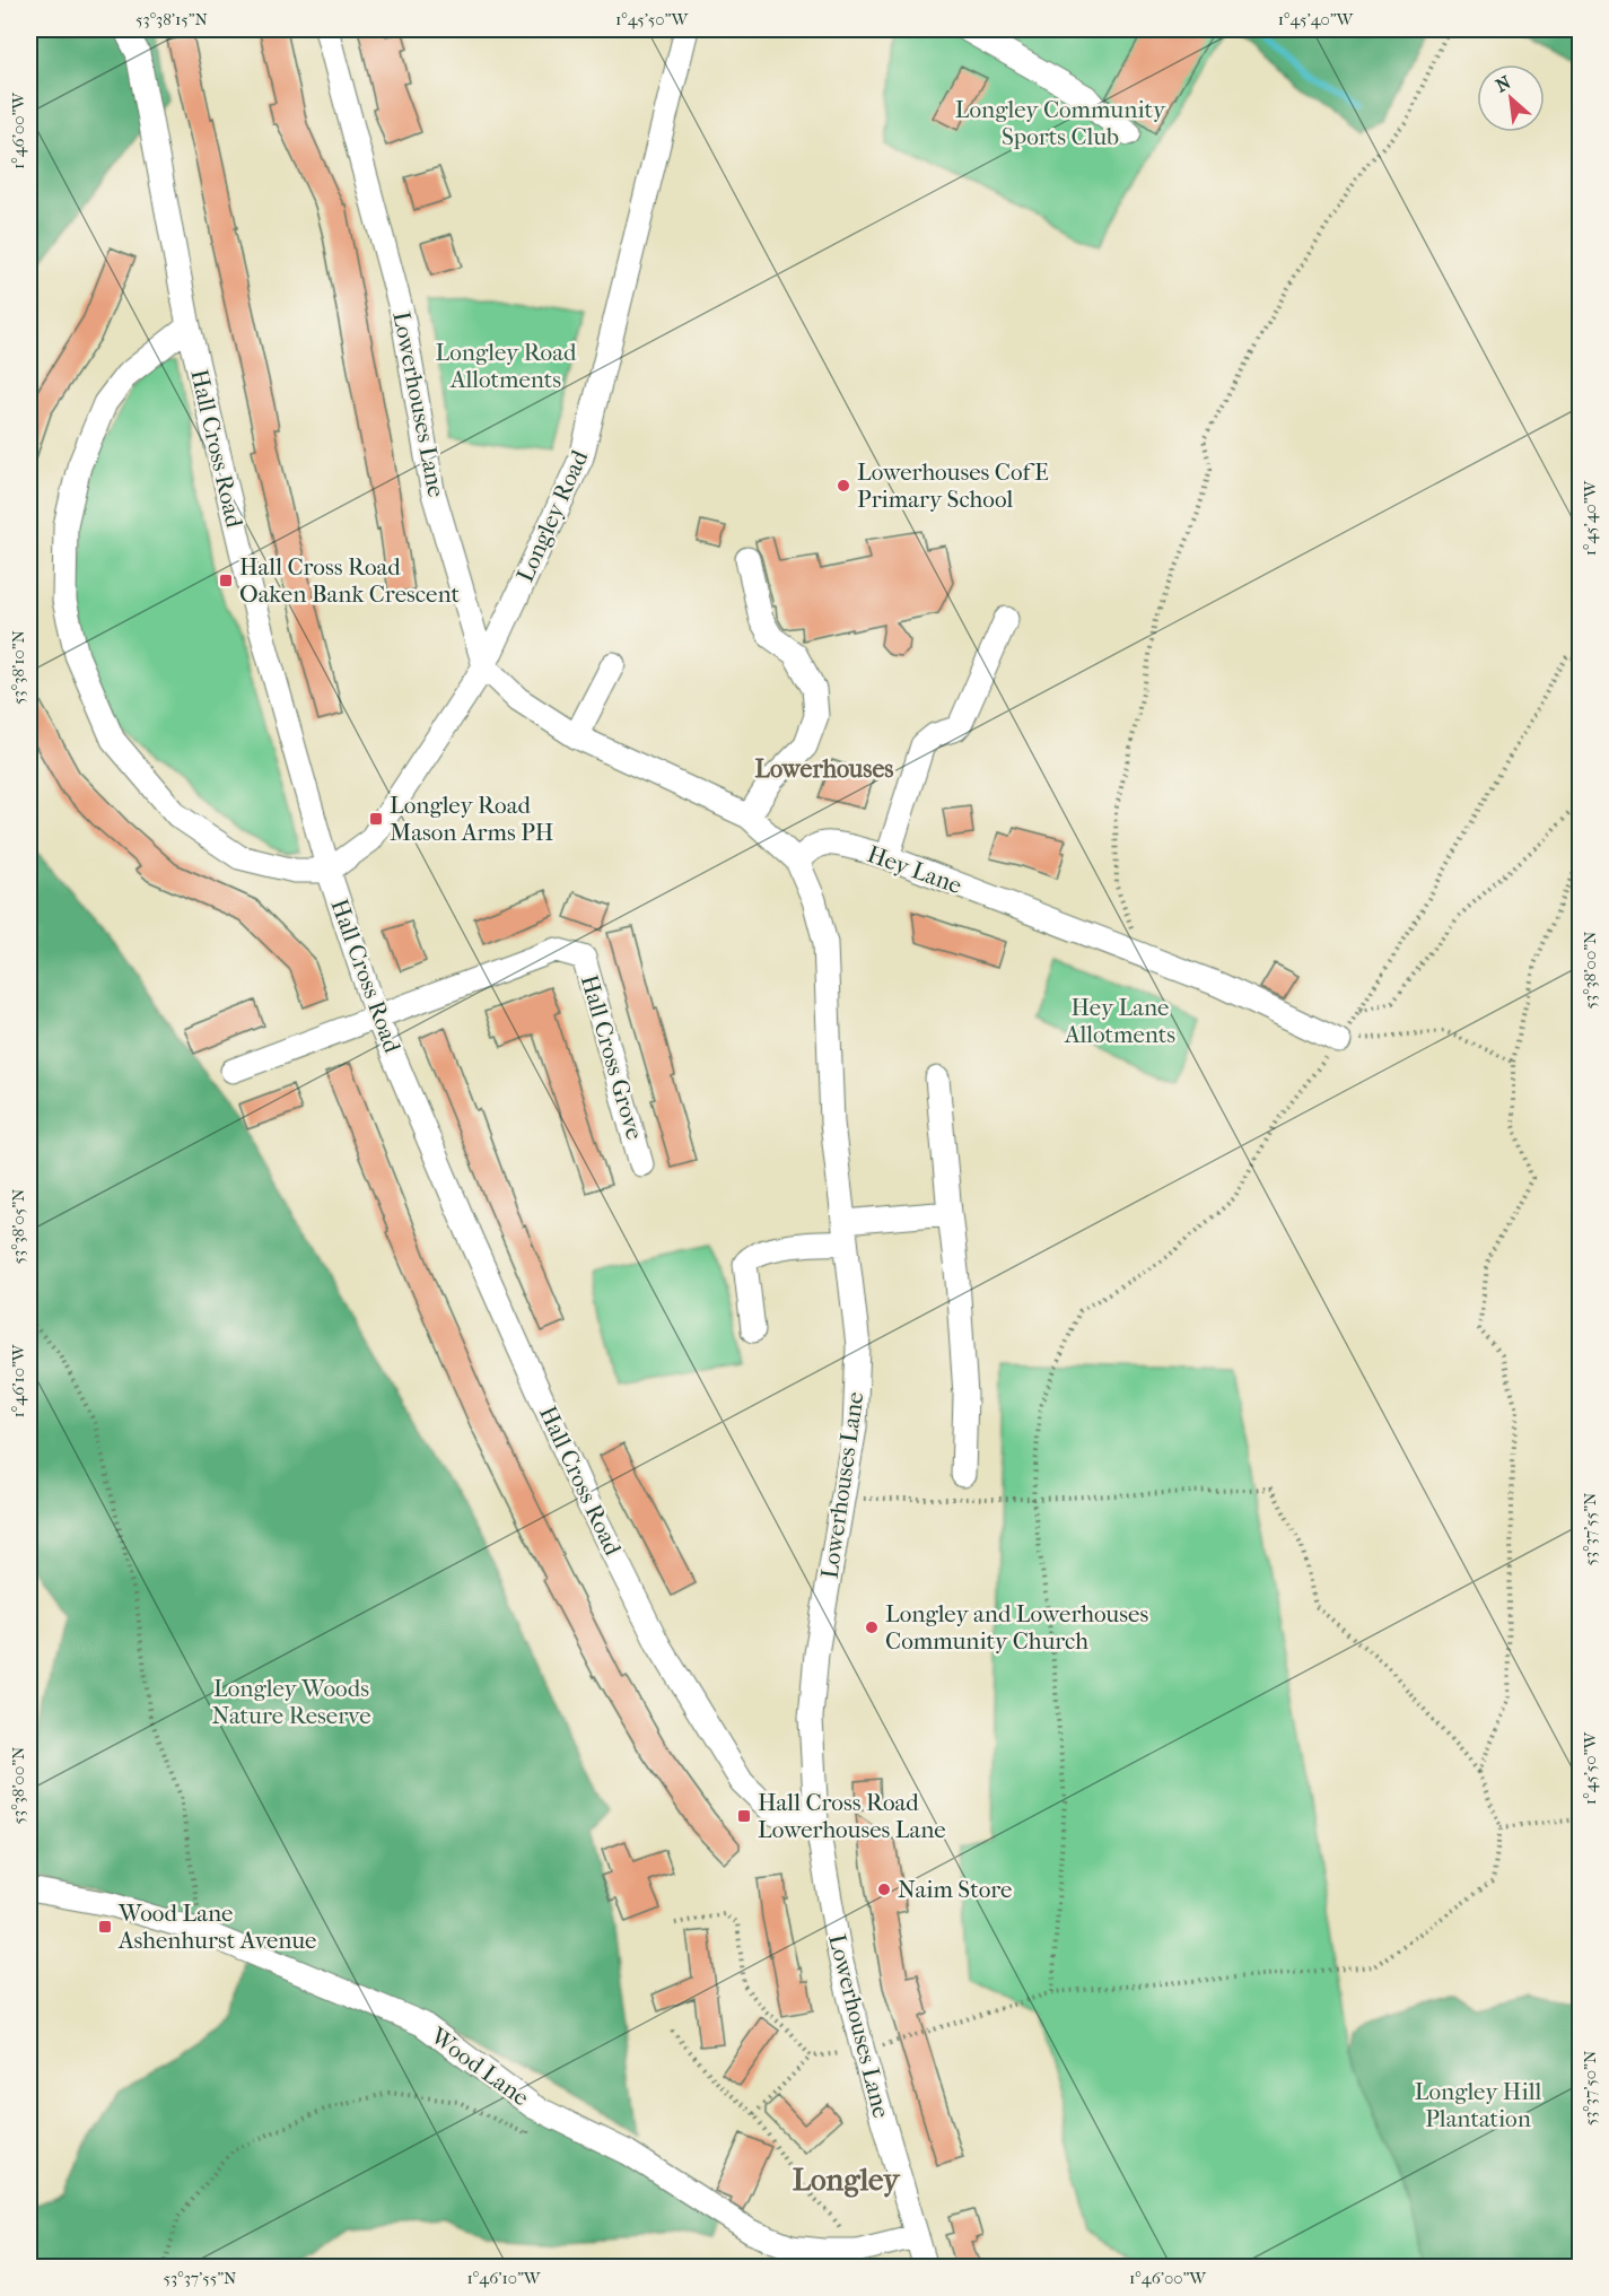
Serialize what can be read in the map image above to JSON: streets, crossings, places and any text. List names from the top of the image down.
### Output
{
  "streets": {
    "street": [
      "Lowerhouses Lane",
      "Hall Cross Road",
      "Longley Road",
      "Hey Lane",
      "Hall Cross Grove",
      "Wood Lane"
    ]
  },
  "crossings": [
    ["Lowerhouses Lane", "Hall Cross Road"],
    ["Lowerhouses Lane", "Longley Road"],
    ["Lowerhouses Lane", "Hey Lane"],
    ["Lowerhouses Lane", "Wood Lane"],
    ["Hall Cross Road", "Longley Road"],
    ["Hall Cross Road", "Hall Cross Grove"]
  ],
  "districts": ["Lowerhouses", "Longley"],
  "parks": [
    "Longley Community Sports Club",
    "Longley Road Allotments",
    "Hey Lane Allotments",
    "Longley Woods Nature Reserve",
    "Longley Hill Plantation"
  ],
  "places": {
    "other": ["Lowerhouses CofE Primary School", "Longley and Lowerhouses Community Church", "Naim Store"],
    "transit": [
      "Hall Cross Road Oaken Bank Crescent",
      "Longley Road Mason Arms PH",
      "Hall Cross Road Lowerhouses Lane",
      "Wood Lane Ashenhurst Avenue"
    ]
  },
  "north": "top left",
  "coordinates": [
    "53°38'15\"N",
    "1°45'50\"W",
    "1°45'40\"W",
    "1°46'00\"W",
    "53°38'10\"N",
    "53°38'00\"N",
    "53°38'05\"N",
    "1°46'10\"W",
    "53°37'55\"N",
    "53°37'50\"N"
  ]
}
